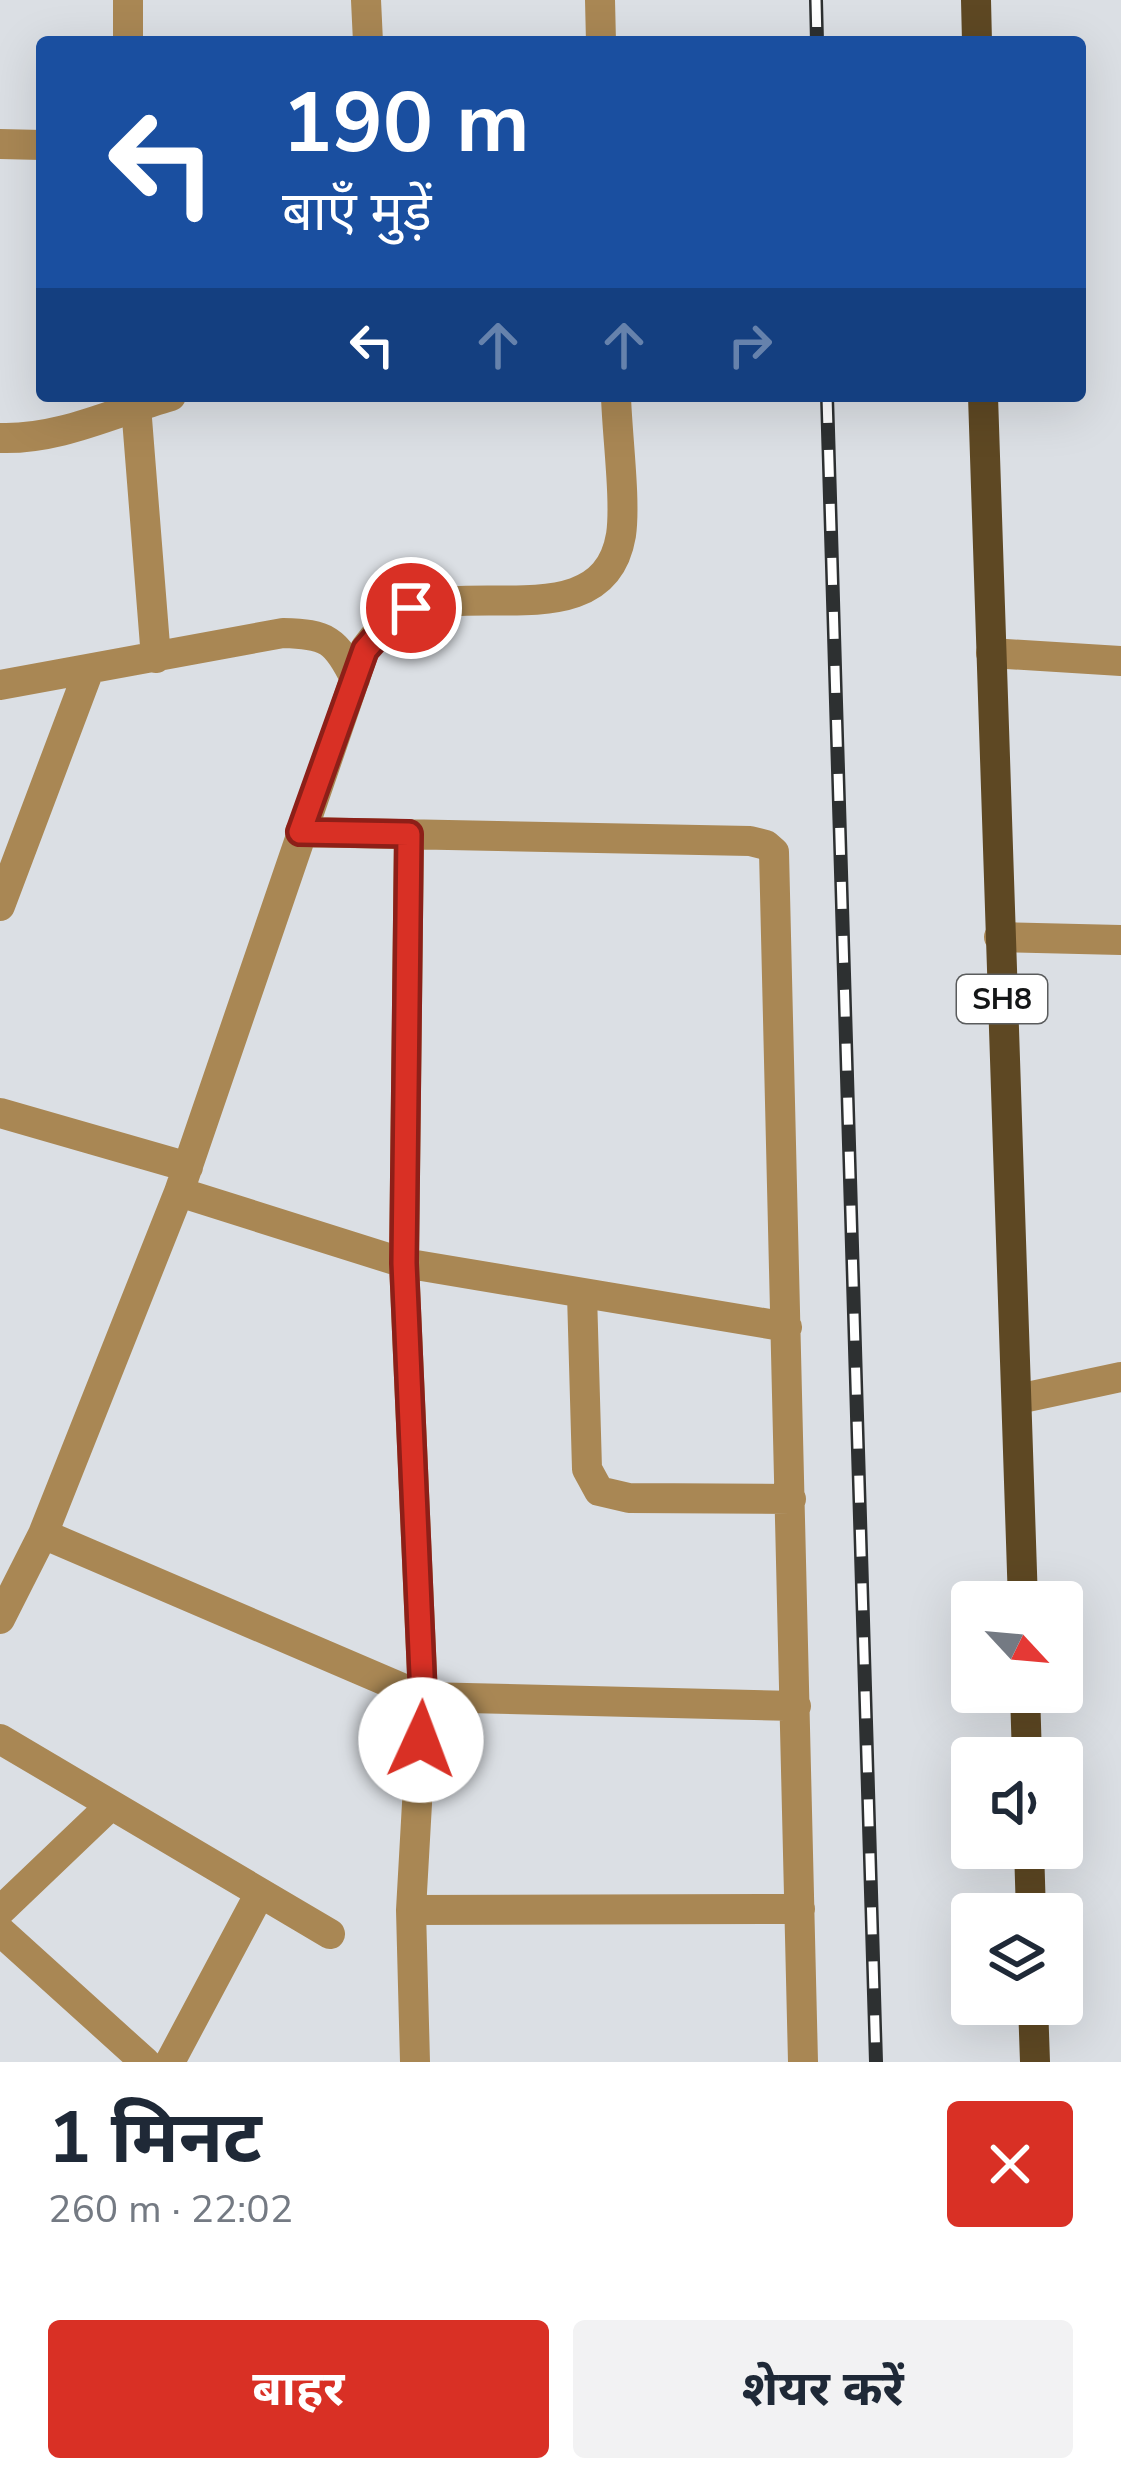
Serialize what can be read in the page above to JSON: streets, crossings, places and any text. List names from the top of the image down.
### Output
{
  "streets": {
    "main road": ["SH8"]
  },
  "north": "bottom right",
  "page": {
    "turn": ["190 m", "बाएँ मुड़ें"],
    "heading": ["1 मिनट", "260 m · 22:02"],
    "buttons": ["बाहर", "शेयर करें"]
  }
}
